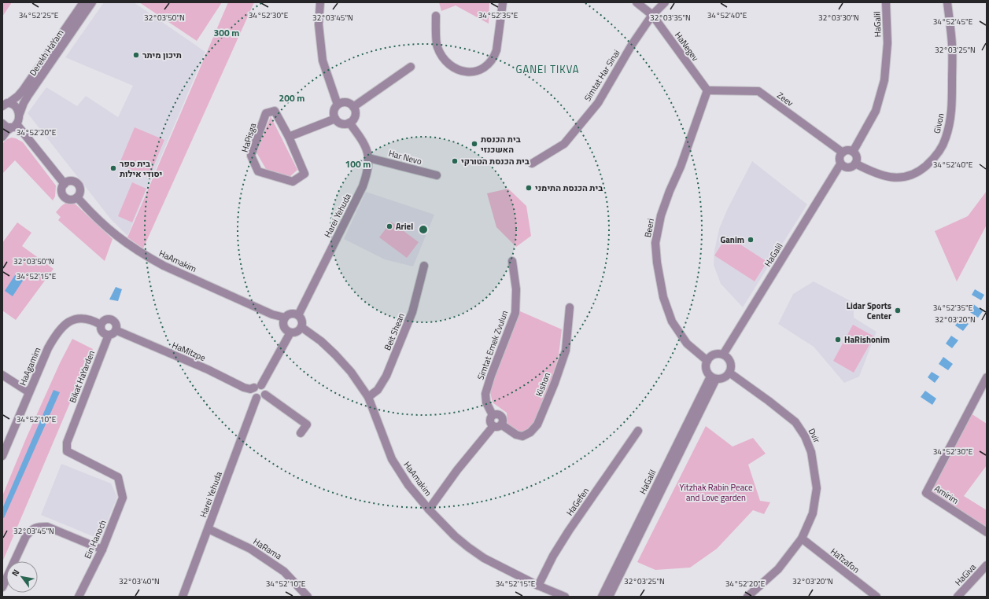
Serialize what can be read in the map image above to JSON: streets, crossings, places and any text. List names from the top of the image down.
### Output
{
  "streets": {
    "street": [
      "HaGalil",
      "HaNegev",
      "Derekh HaYam",
      "Simtat Har Sinai",
      "Zeev",
      "Givon",
      "HaPisga",
      "Har Nevo",
      "Harei Yehuda",
      "Beeri",
      "HaAmakim",
      "Beit Shean",
      "Simtat Emek Zvulun",
      "HaMitzpe",
      "HaAgamim",
      "Bikat HaYarden",
      "Kishon",
      "Dvir",
      "Amirim",
      "HaGefen",
      "Ein Hanoch",
      "HaRama",
      "HaTzafon",
      "HaGiva"
    ]
  },
  "crossings": [
    ["HaGalil", "Zeev"],
    ["HaGalil", "Givon"],
    ["HaGalil", "Beeri"],
    ["HaGalil", "Dvir"],
    ["HaNegev", "Simtat Har Sinai"],
    ["HaNegev", "Zeev"],
    ["HaNegev", "Beeri"],
    ["Zeev", "Givon"],
    ["Zeev", "Beeri"],
    ["Har Nevo", "Harei Yehuda"],
    ["Harei Yehuda", "HaAmakim"],
    ["Harei Yehuda", "HaMitzpe"],
    ["Harei Yehuda", "HaRama"],
    ["Beeri", "Dvir"],
    ["HaAmakim", "Beit Shean"],
    ["HaAmakim", "HaGefen"],
    ["Simtat Emek Zvulun", "Kishon"],
    ["HaMitzpe", "HaAgamim"],
    ["HaMitzpe", "Bikat HaYarden"],
    ["HaAgamim", "Bikat HaYarden"],
    ["Bikat HaYarden", "Ein Hanoch"],
    ["Dvir", "HaTzafon"]
  ],
  "districts": ["GANEI TIKVA"],
  "parks": ["Yitzhak Rabin Peace and Love garden"],
  "places": [
    "תיכון מיתר",
    "בית הכנסת האשכנזי",
    "בית הכנסת הטורקי",
    "בית ספר יסודי אילות",
    "בית הכנסת התימני",
    "Ariel",
    "Ganim",
    "Lidar Sports Center",
    "HaRishonim"
  ],
  "north": "top left",
  "coordinates": [
    "34°52'25\"E",
    "34°52'30\"E",
    "34°52'35\"E",
    "34°52'40\"E",
    "32°03'50\"N",
    "32°03'45\"N",
    "32°03'35\"N",
    "32°03'30\"N",
    "34°52'45\"E",
    "32°03'25\"N",
    "34°52'20\"E",
    "34°52'15\"E",
    "32°03'20\"N",
    "34°52'10\"E",
    "32°03'40\"N"
  ],
  "rings": ["300 m", "200 m", "100 m"]
}
